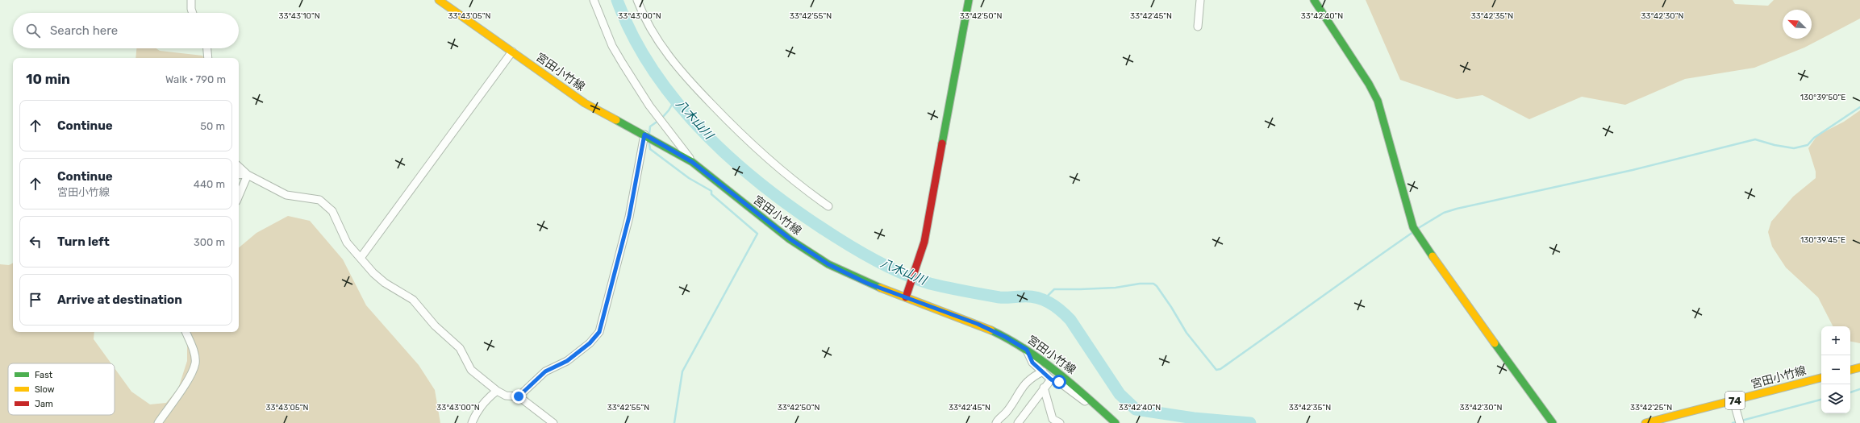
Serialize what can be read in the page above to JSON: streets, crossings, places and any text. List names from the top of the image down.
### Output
{
  "streets": {
    "main road": ["宮田小竹線", "74"]
  },
  "water": ["八木山川"],
  "legend": ["Fast", "Slow", "Jam"],
  "north": "top left",
  "page": {
    "search": "Search here",
    "heading": ["10 min", "Walk · 790 m"],
    "list": [
      ["Continue", "50 m"],
      ["Continue", "宮田小竹線", "440 m"],
      ["Turn left", "300 m"],
      "Arrive at destination"
    ],
    "map_buttons": ["+", "−"]
  },
  "coordinates": [
    "33°42'30\"N",
    "33°43'10\"N",
    "33°43'05\"N",
    "33°43'00\"N",
    "33°42'55\"N",
    "33°42'50\"N",
    "33°42'45\"N",
    "33°42'40\"N",
    "33°42'35\"N",
    "130°39'50\"E",
    "130°39'45\"E",
    "33°42'25\"N"
  ]
}
